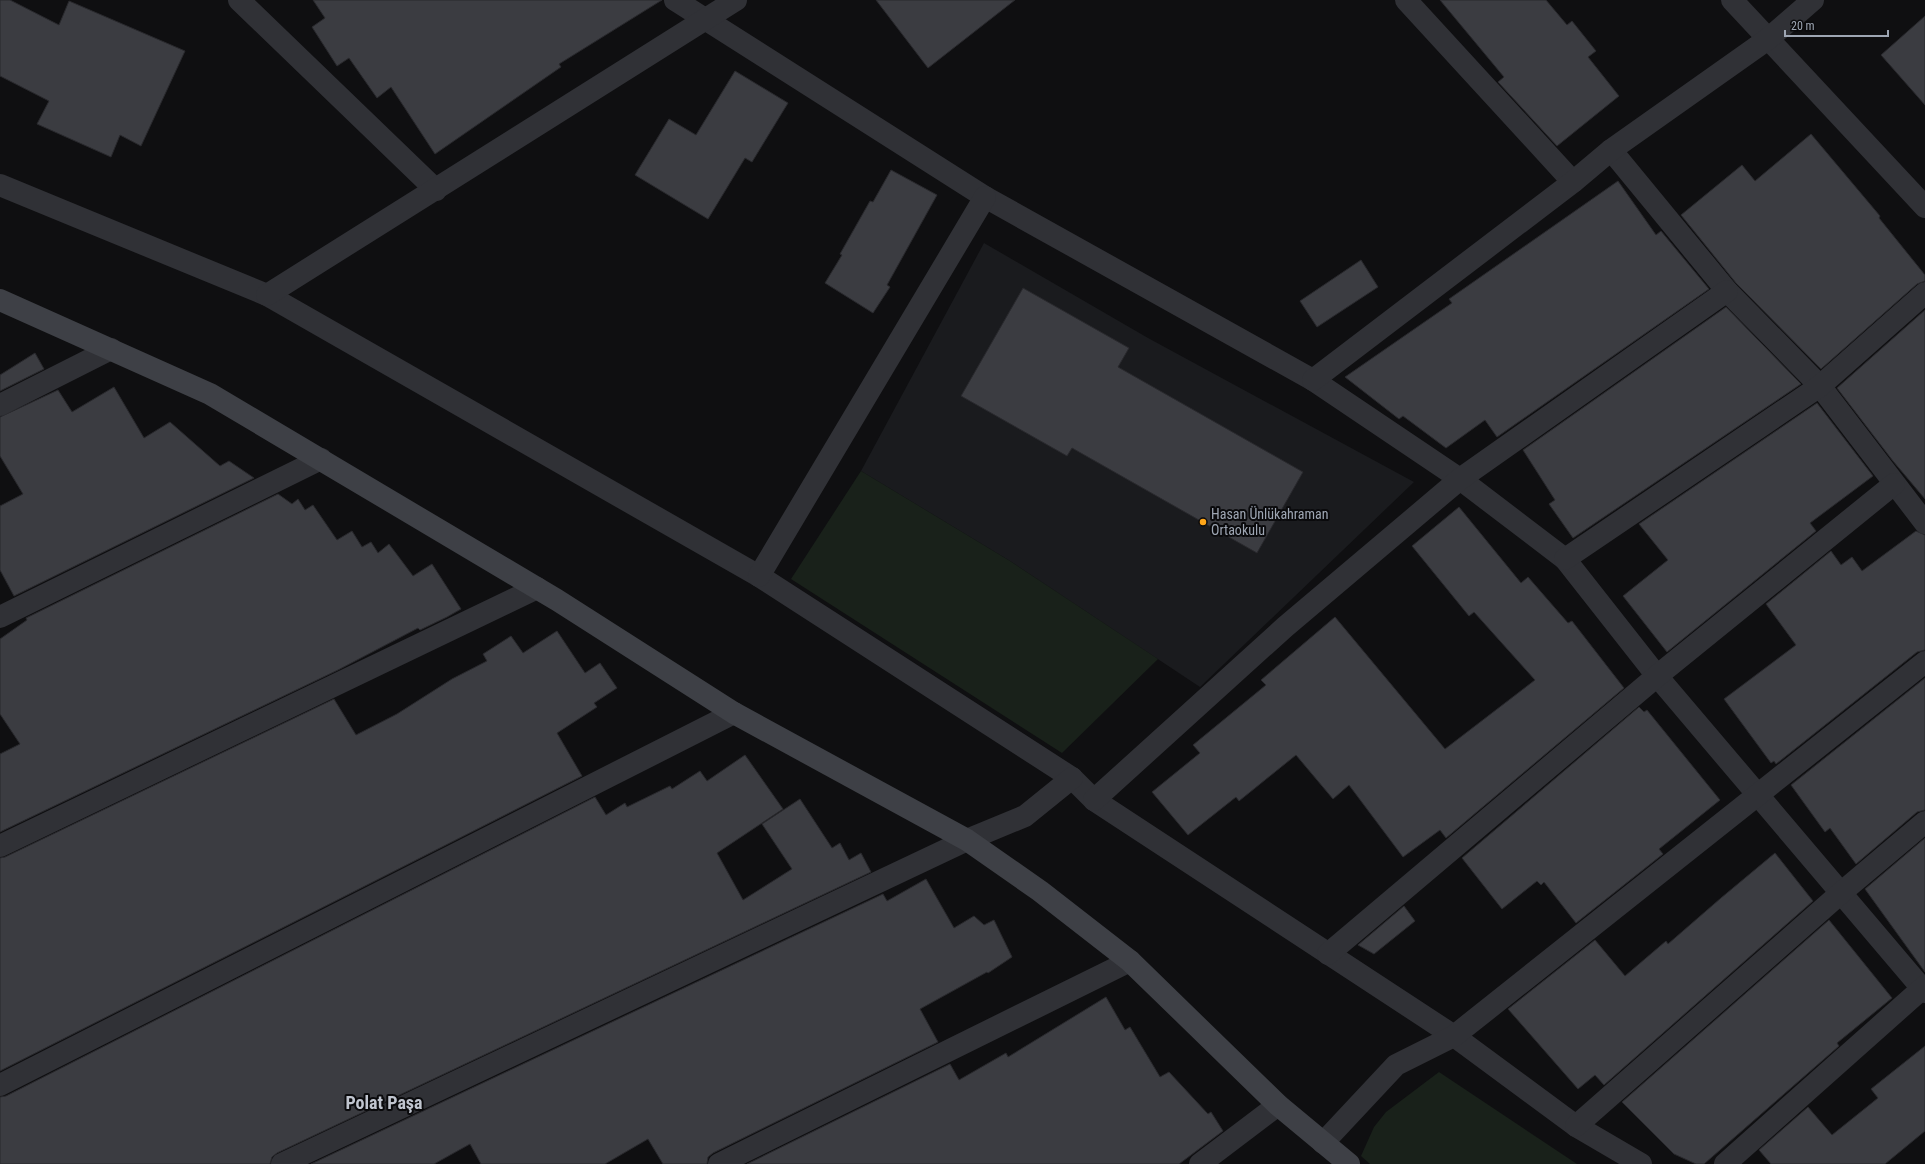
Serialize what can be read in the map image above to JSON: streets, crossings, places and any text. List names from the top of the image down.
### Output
{
  "districts": ["Polat Paşa"],
  "places": ["Hasan Ünlükahraman Ortaokulu"],
  "scale_bar": "20 m"
}
